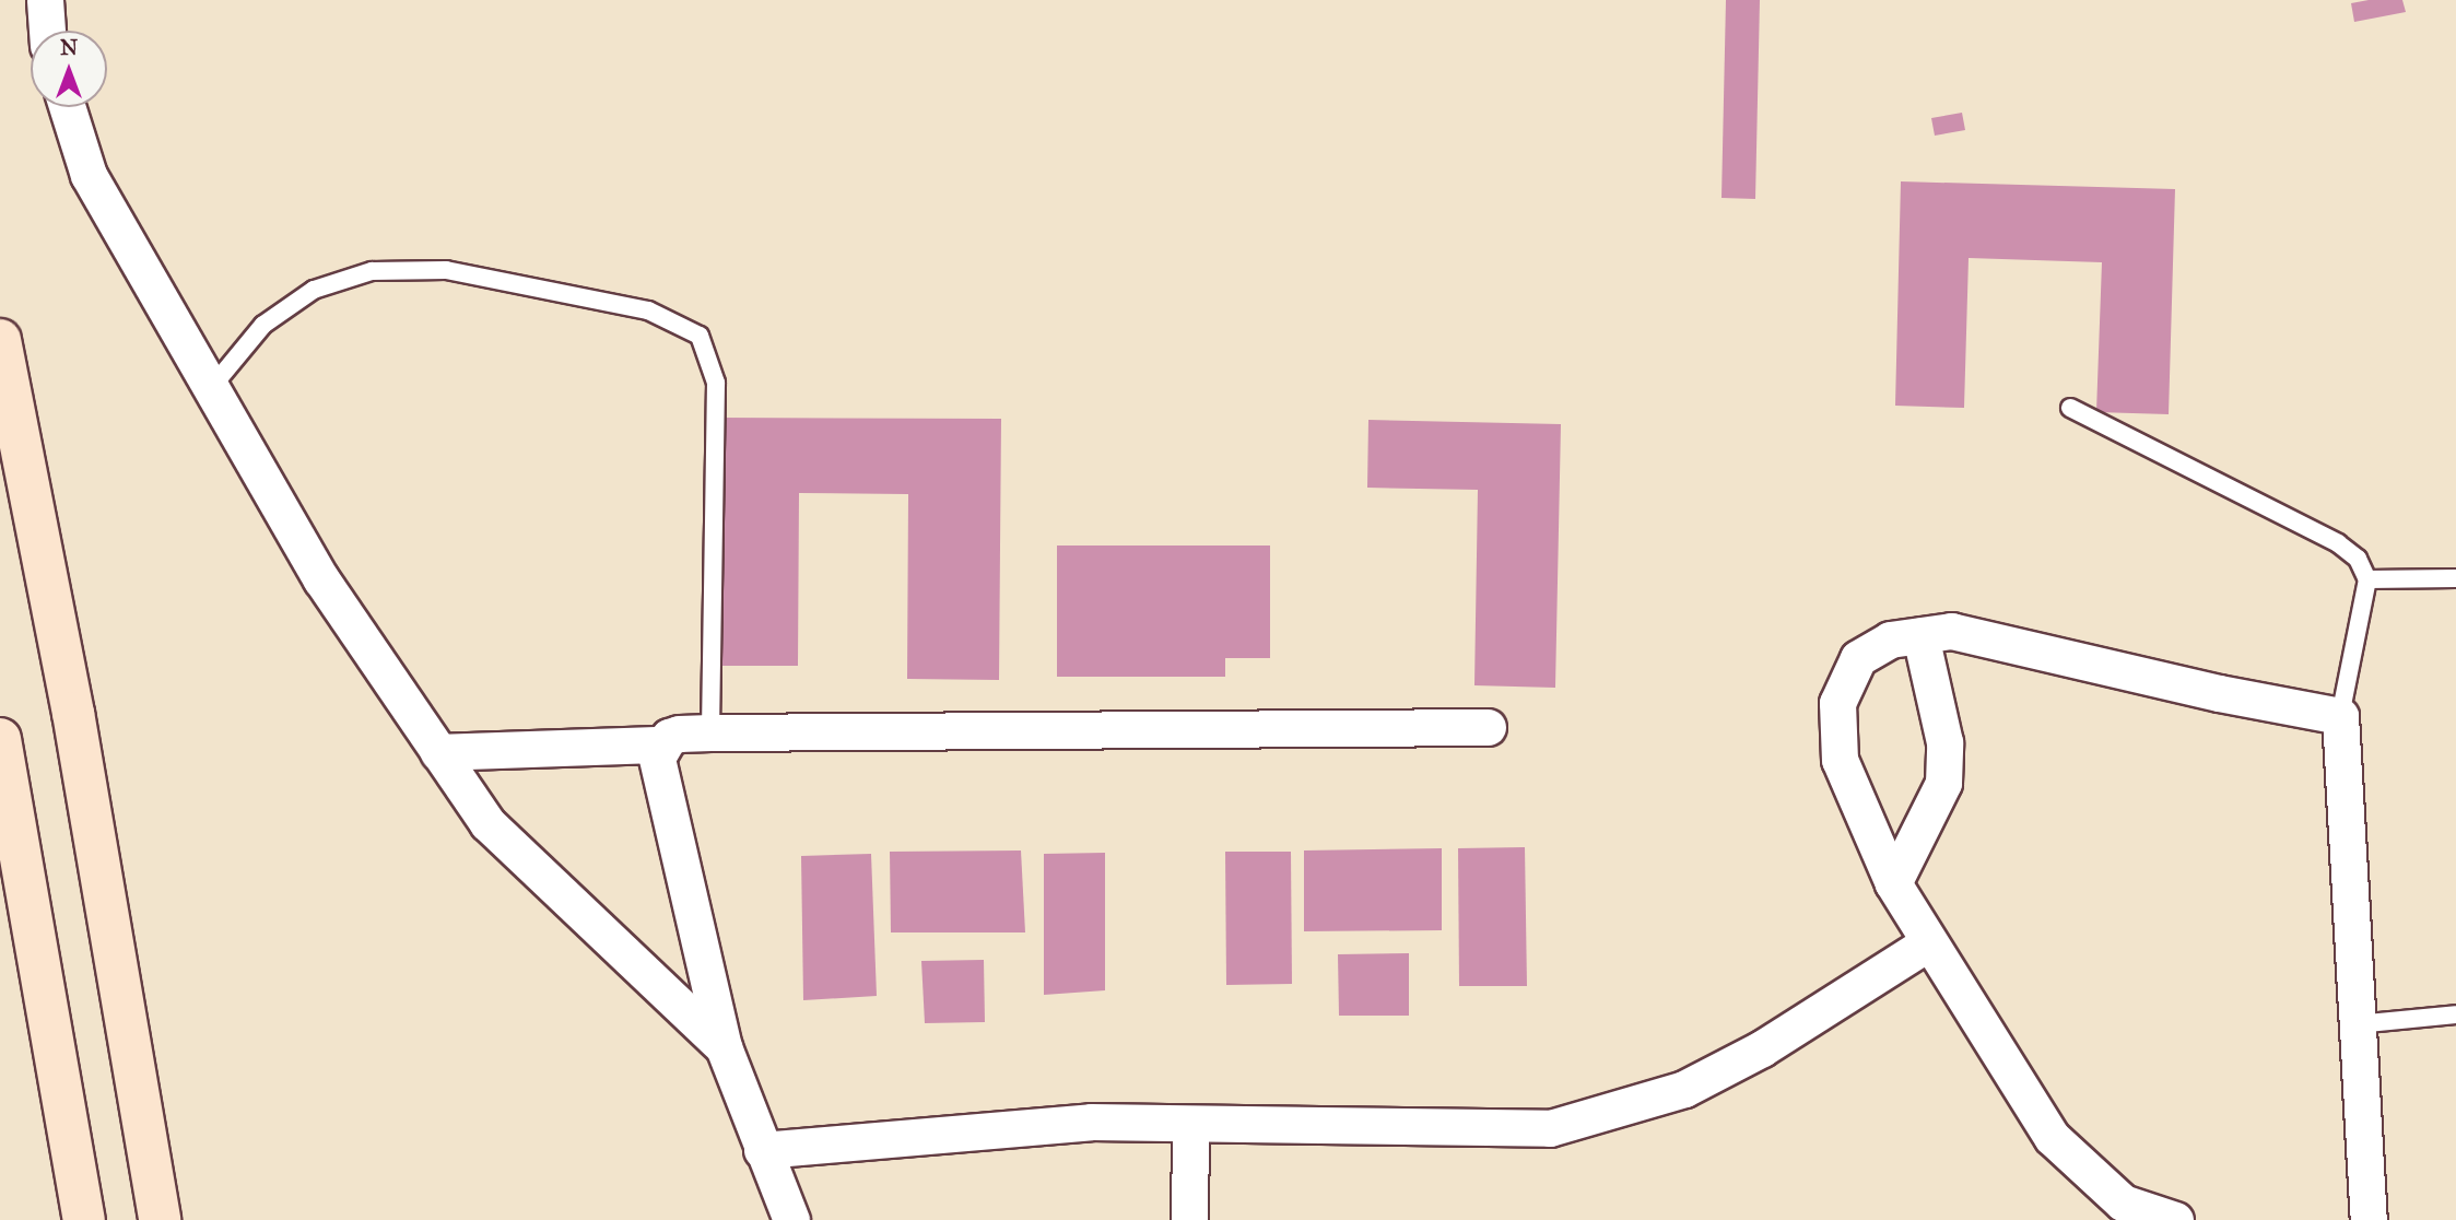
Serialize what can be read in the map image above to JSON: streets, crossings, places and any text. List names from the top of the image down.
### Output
{
  "north": "top"
}
